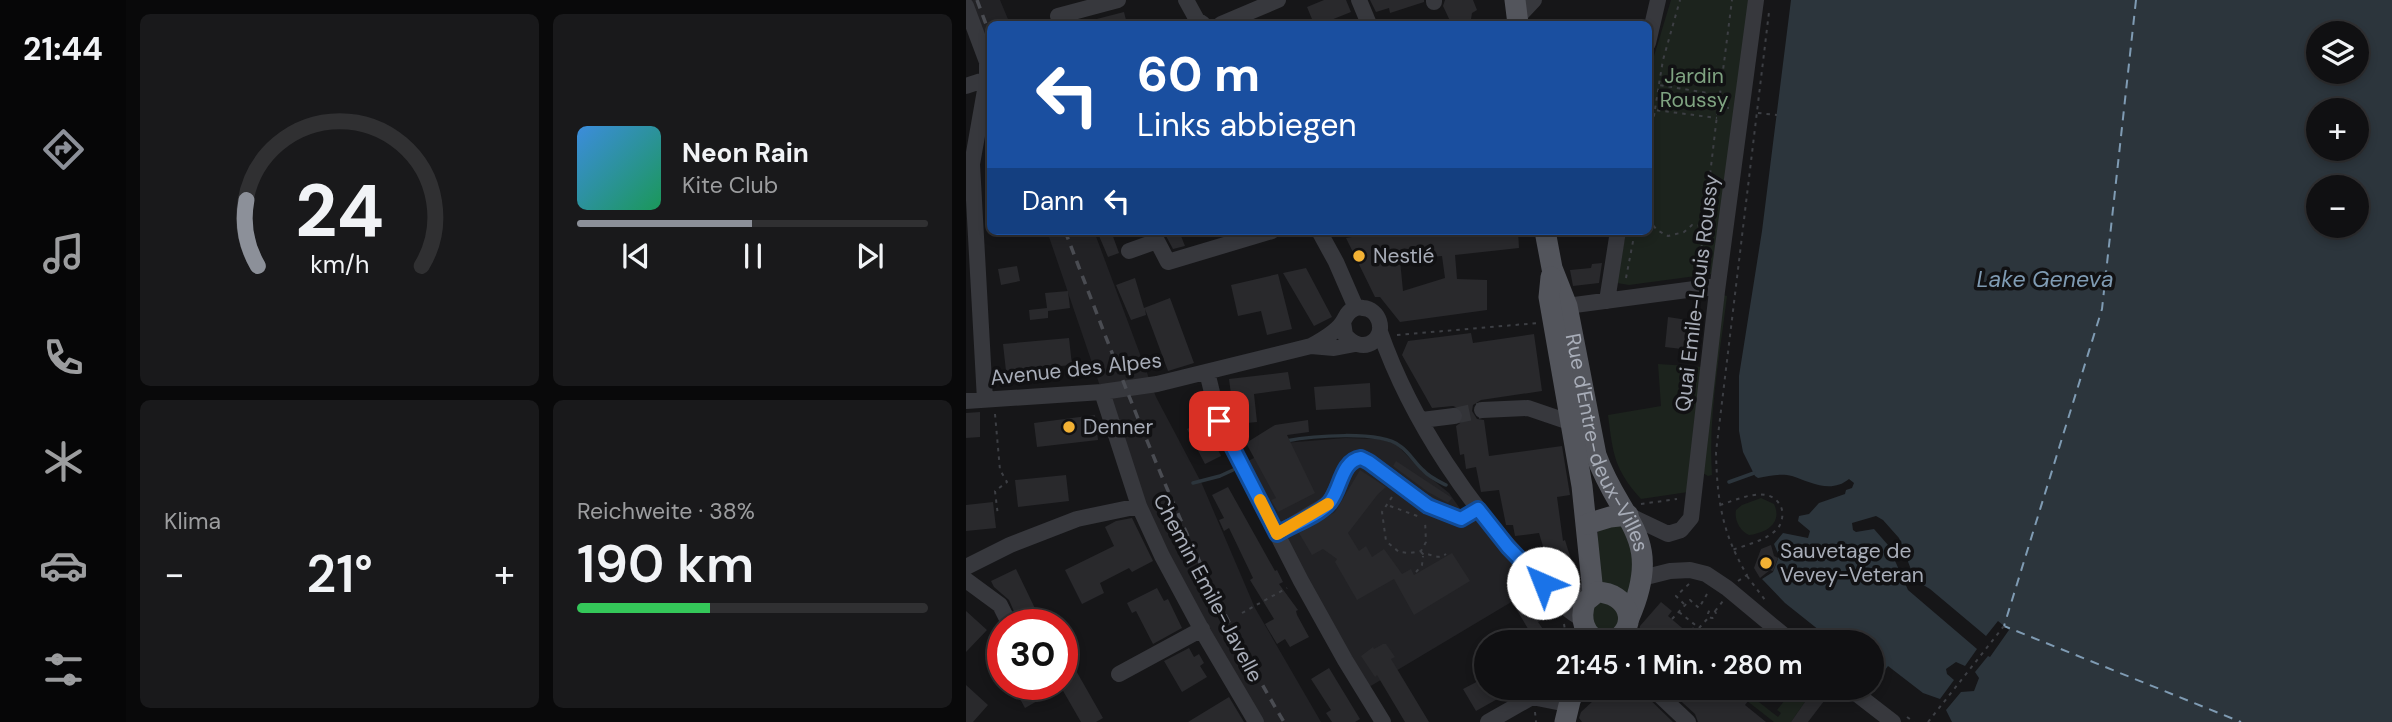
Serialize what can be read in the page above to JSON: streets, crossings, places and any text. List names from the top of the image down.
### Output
{
  "streets": {
    "main road": ["Rue d'Entre-deux-Villes"],
    "street": ["Quai Emile-Louis Roussy", "Avenue des Alpes", "Chemin Emile-Javelle"]
  },
  "crossings": [
    ["Quai Emile-Louis Roussy", "Rue d'Entre-deux-Villes"],
    ["Avenue des Alpes", "Chemin Emile-Javelle"]
  ],
  "water": ["Lake Geneva"],
  "parks": ["Jardin Roussy"],
  "places": ["Nestlé", "Denner", "Sauvetage de Vevey-Veteran"],
  "page": {
    "tabs": "21:44",
    "map_buttons": ["+", "−"],
    "turn": ["60 m", "Links abbiegen"],
    "song": ["Neon Rain", "Kite Club"],
    "then": "Dann",
    "tile": [
      "Klima",
      ["Reichweite · 38%", "190 km"]
    ],
    "heat": ["−", "21°", "+"],
    "limit": "30",
    "trip": "21:45 · 1 Min. · 280 m",
    "gauge": ["24", "km/h"]
  }
}
